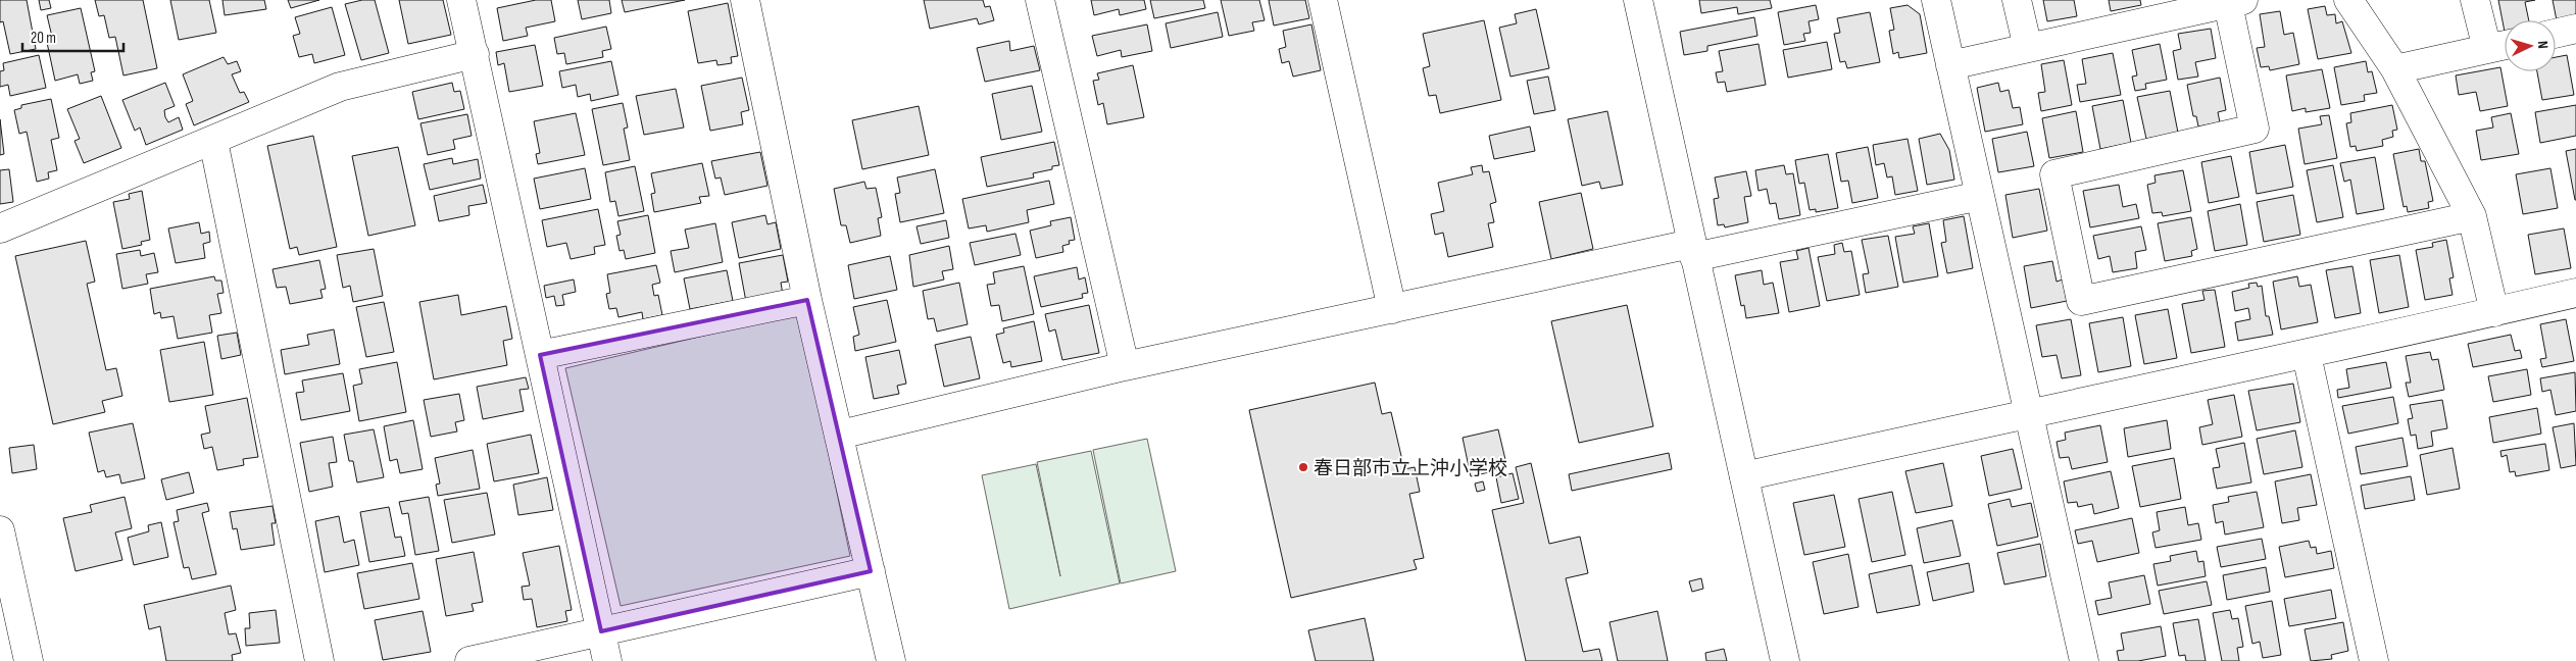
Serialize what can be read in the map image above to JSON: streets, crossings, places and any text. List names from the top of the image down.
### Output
{
  "places": ["春日部市立上沖小学校"],
  "scale_bar": "20 m",
  "north": "right"
}
